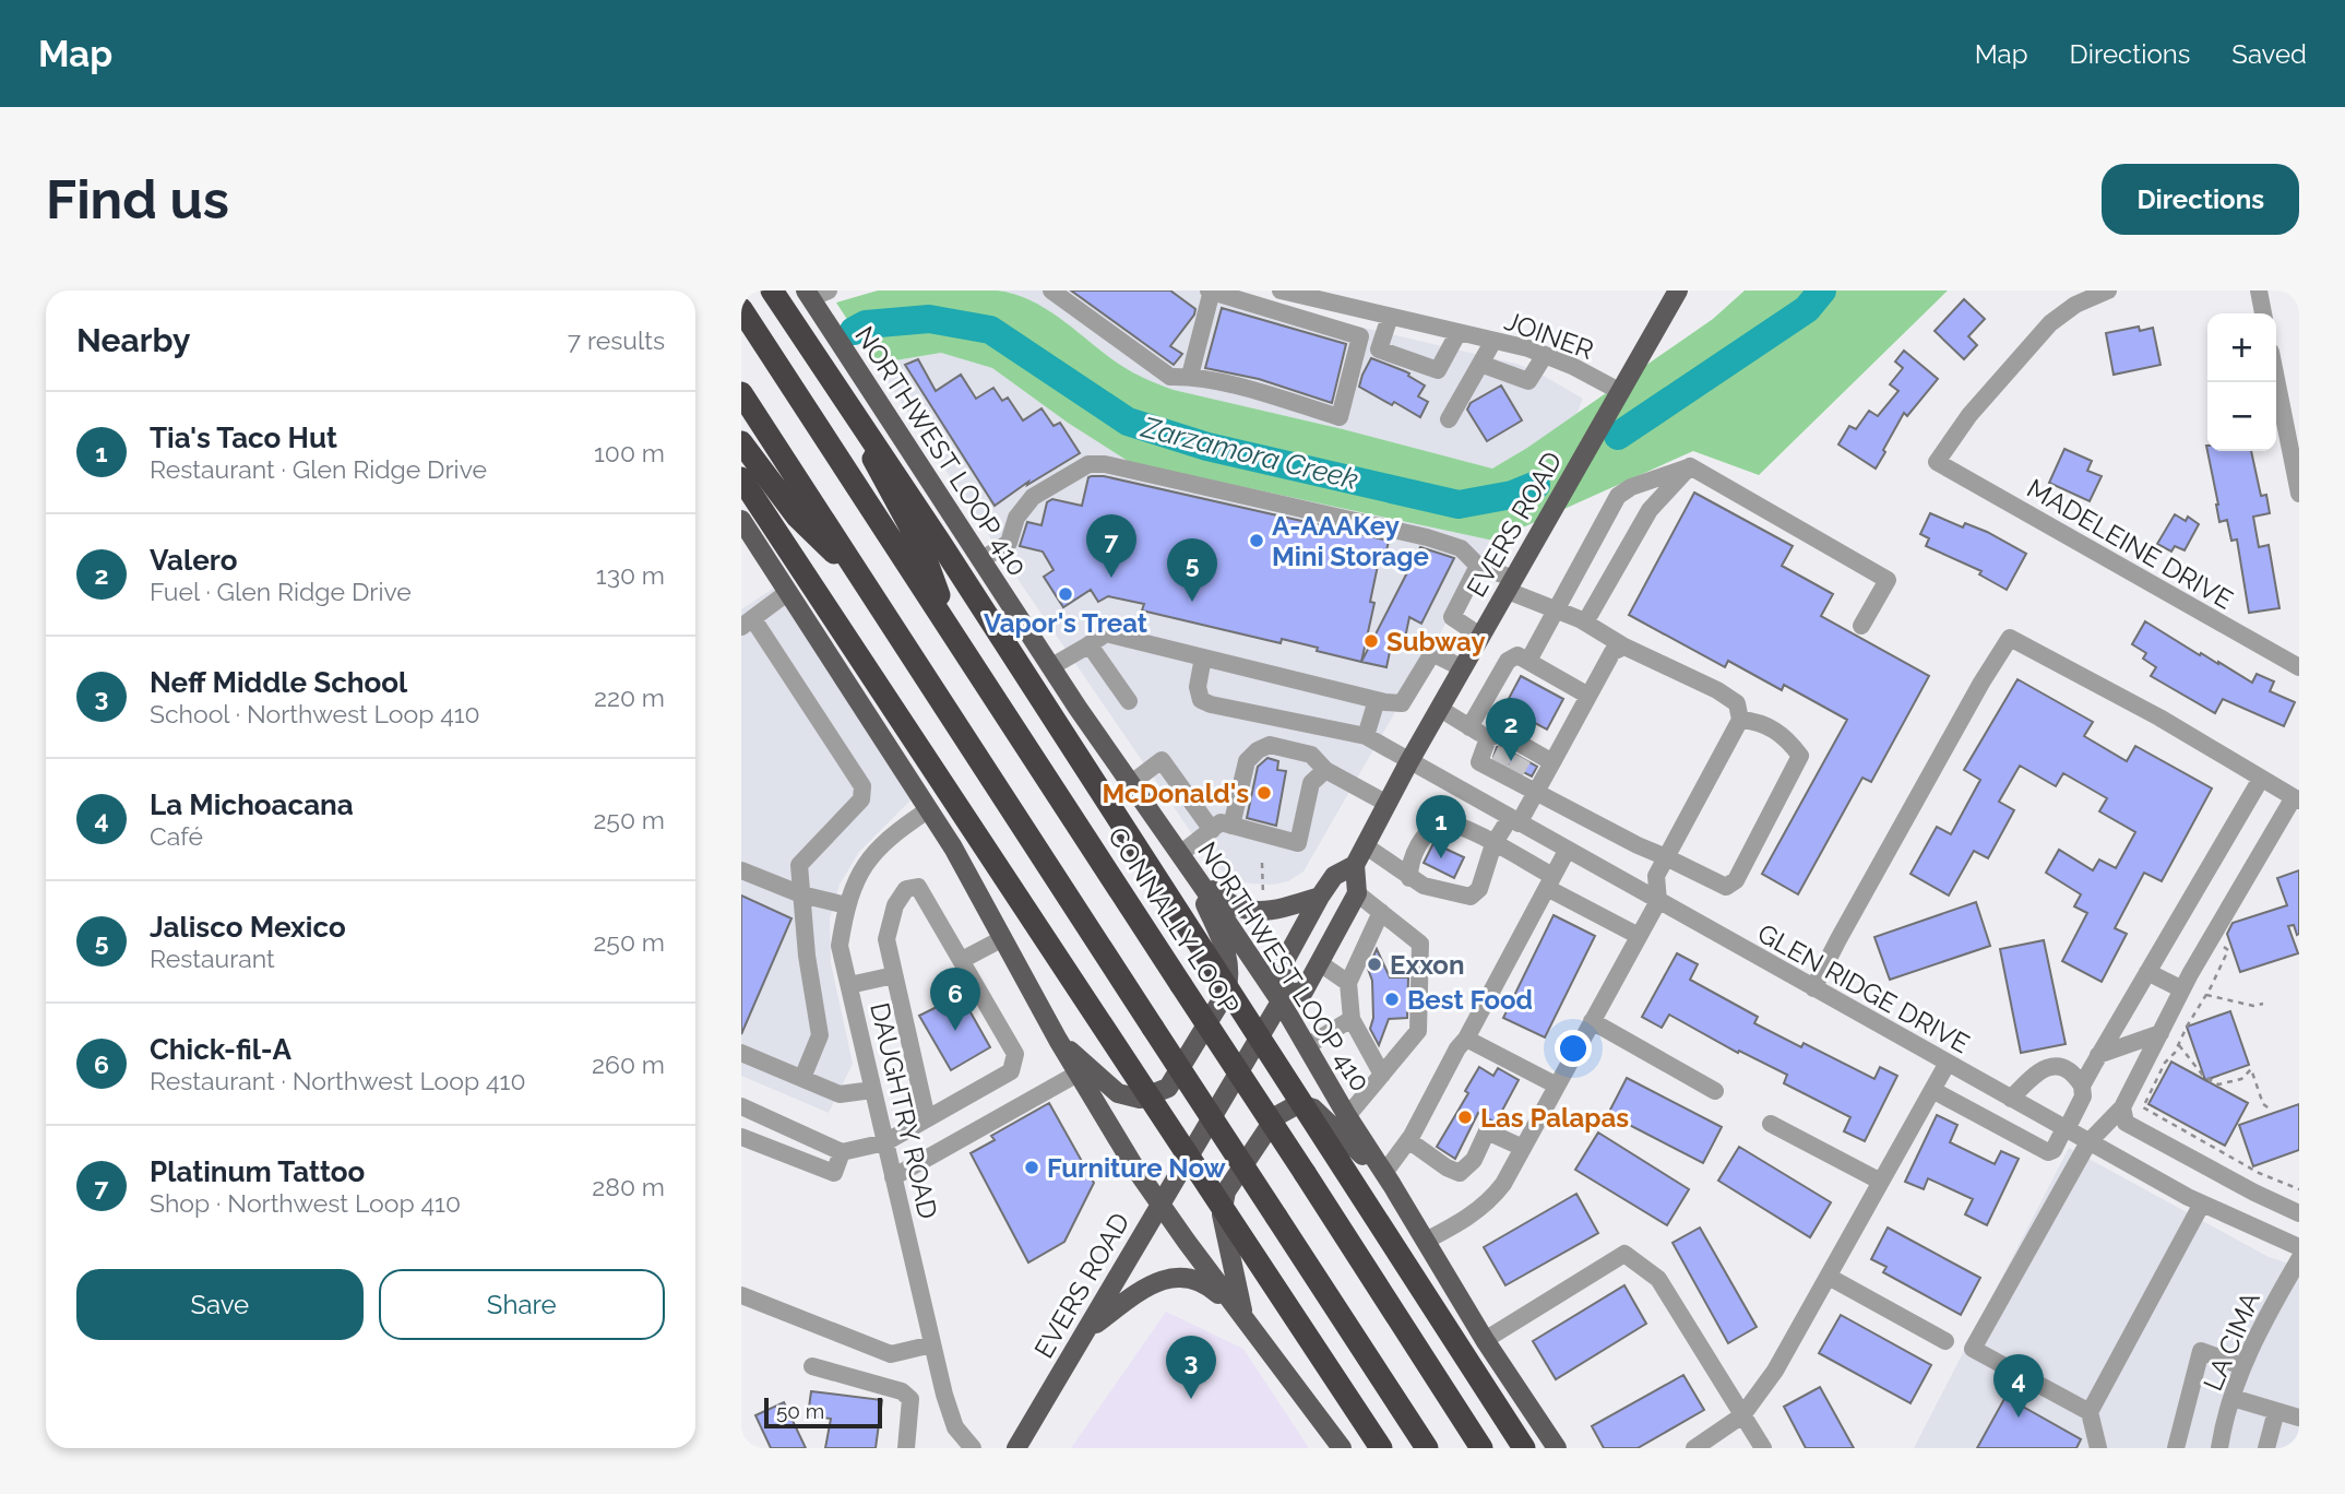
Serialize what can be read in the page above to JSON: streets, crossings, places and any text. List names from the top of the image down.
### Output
{
  "streets": {
    "highway": ["CONNALLY LOOP"],
    "main road": ["NORTHWEST LOOP 410", "EVERS ROAD"],
    "street": [
      "JOINER",
      "MADELEINE DRIVE",
      "GLEN RIDGE DRIVE",
      "DAUGHTRY ROAD",
      "LA CIMA"
    ]
  },
  "crossings": [
    ["JOINER", "EVERS ROAD"],
    ["NORTHWEST LOOP 410", "EVERS ROAD"],
    ["EVERS ROAD", "GLEN RIDGE DRIVE"]
  ],
  "water": ["Zarzamora Creek"],
  "places": [
    "A-AAAKey Mini Storage",
    "Vapor's Treat",
    "Subway",
    "McDonald's",
    "Exxon",
    "Best Food",
    "Las Palapas",
    "Furniture Now"
  ],
  "scale_bar": "50 m",
  "page": {
    "header": "Map",
    "nav": ["Map", "Directions", "Saved"],
    "buttons": [
      "Directions",
      ["Save", "Share"]
    ],
    "title": "Find us",
    "heading": ["Nearby", "7 results"],
    "map_buttons": ["+", "−"],
    "list": [
      {
        "mark": "1",
        "name": "Tia's Taco Hut",
        "note": "Restaurant · Glen Ridge Drive",
        "value": "100 m"
      },
      {
        "mark": "2",
        "name": "Valero",
        "note": "Fuel · Glen Ridge Drive",
        "value": "130 m"
      },
      {
        "mark": "3",
        "name": "Neff Middle School",
        "note": "School · Northwest Loop 410",
        "value": "220 m"
      },
      {
        "mark": "4",
        "name": "La Michoacana",
        "note": "Café",
        "value": "250 m"
      },
      {
        "mark": "5",
        "name": "Jalisco Mexico",
        "note": "Restaurant",
        "value": "250 m"
      },
      {
        "mark": "6",
        "name": "Chick-fil-A",
        "note": "Restaurant · Northwest Loop 410",
        "value": "260 m"
      },
      {
        "mark": "7",
        "name": "Platinum Tattoo",
        "note": "Shop · Northwest Loop 410",
        "value": "280 m"
      }
    ],
    "pins": [
      "7",
      "5",
      "2",
      "1",
      "6",
      "3",
      "4"
    ],
    "scale": "50 m"
  }
}
